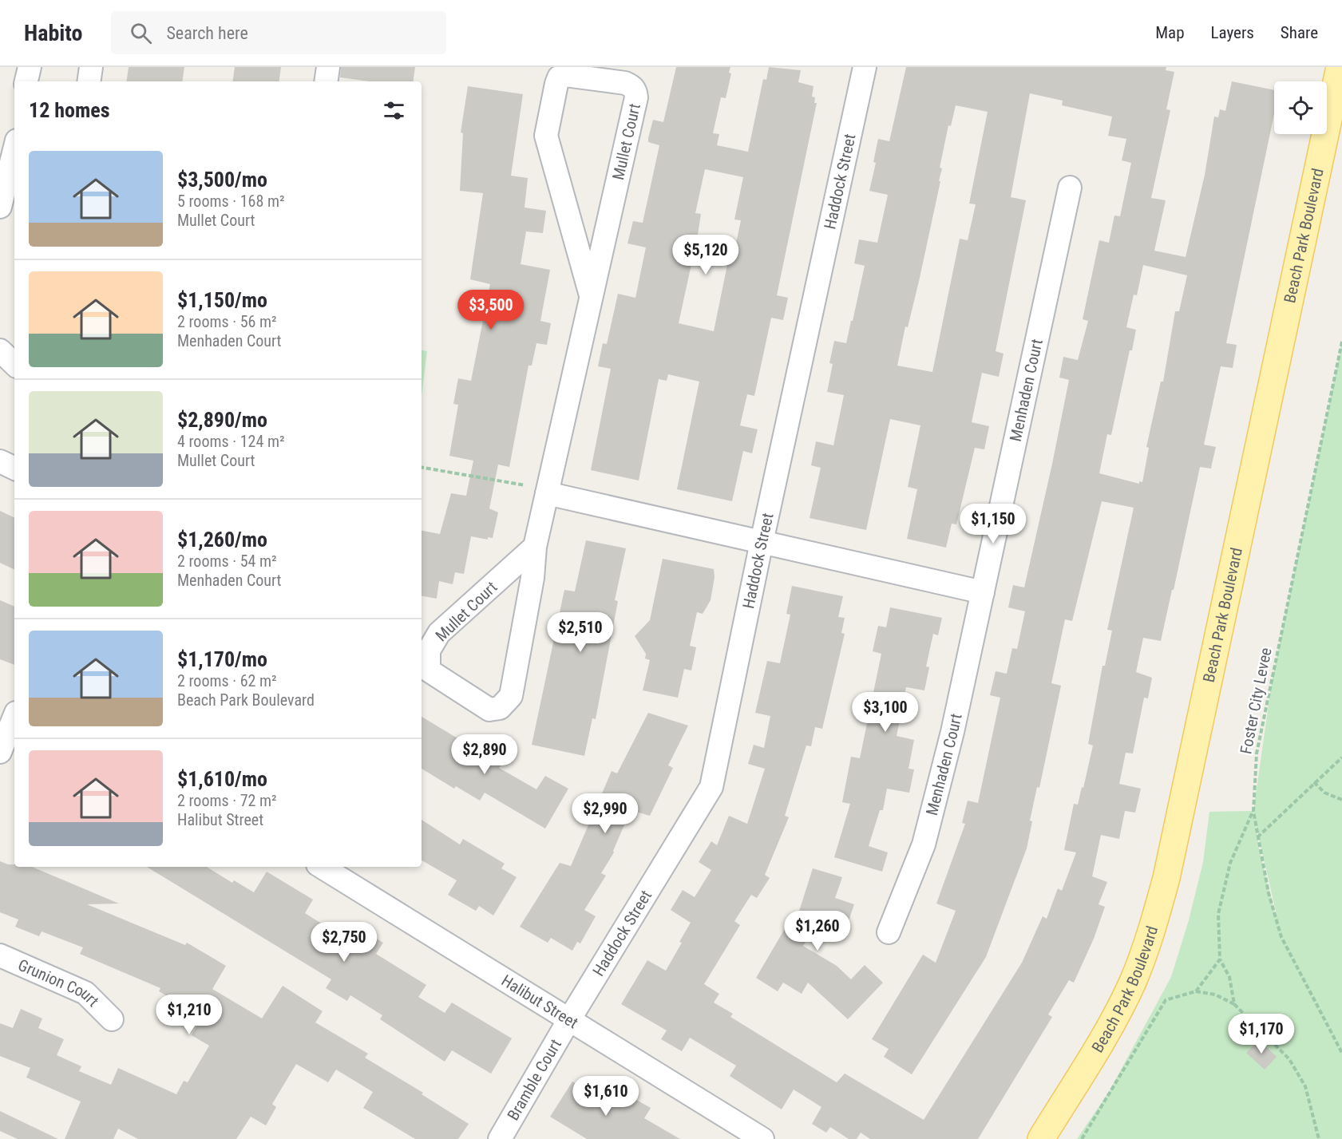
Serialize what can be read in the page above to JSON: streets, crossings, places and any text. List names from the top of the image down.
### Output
{
  "streets": {
    "main road": ["Beach Park Boulevard"],
    "street": [
      "Mullet Court",
      "Haddock Street",
      "Menhaden Court",
      "Grunion Court",
      "Halibut Street",
      "Bramble Court"
    ],
    "path": ["Foster City Levee"]
  },
  "crossings": [
    ["Haddock Street", "Halibut Street"],
    ["Haddock Street", "Bramble Court"],
    ["Halibut Street", "Bramble Court"]
  ],
  "page": {
    "header": "Habito",
    "search": "Search here",
    "nav": ["Map", "Layers", "Share"],
    "heading": "12 homes",
    "list": [
      {
        "name": "$3,500/mo",
        "note": "5 rooms · 168 m² · Mullet Court"
      },
      {
        "name": "$1,150/mo",
        "note": "2 rooms · 56 m² · Menhaden Court"
      },
      {
        "name": "$2,890/mo",
        "note": "4 rooms · 124 m² · Mullet Court"
      },
      {
        "name": "$1,260/mo",
        "note": "2 rooms · 54 m² · Menhaden Court"
      },
      {
        "name": "$1,170/mo",
        "note": "2 rooms · 62 m² · Beach Park Boulevard"
      },
      {
        "name": "$1,610/mo",
        "note": "2 rooms · 72 m² · Halibut Street"
      }
    ],
    "price": [
      "$5,120",
      "$3,500",
      "$1,150",
      "$2,510",
      "$3,100",
      "$2,890",
      "$2,990",
      "$1,260",
      "$2,750",
      "$1,210",
      "$1,170",
      "$1,610"
    ]
  }
}
